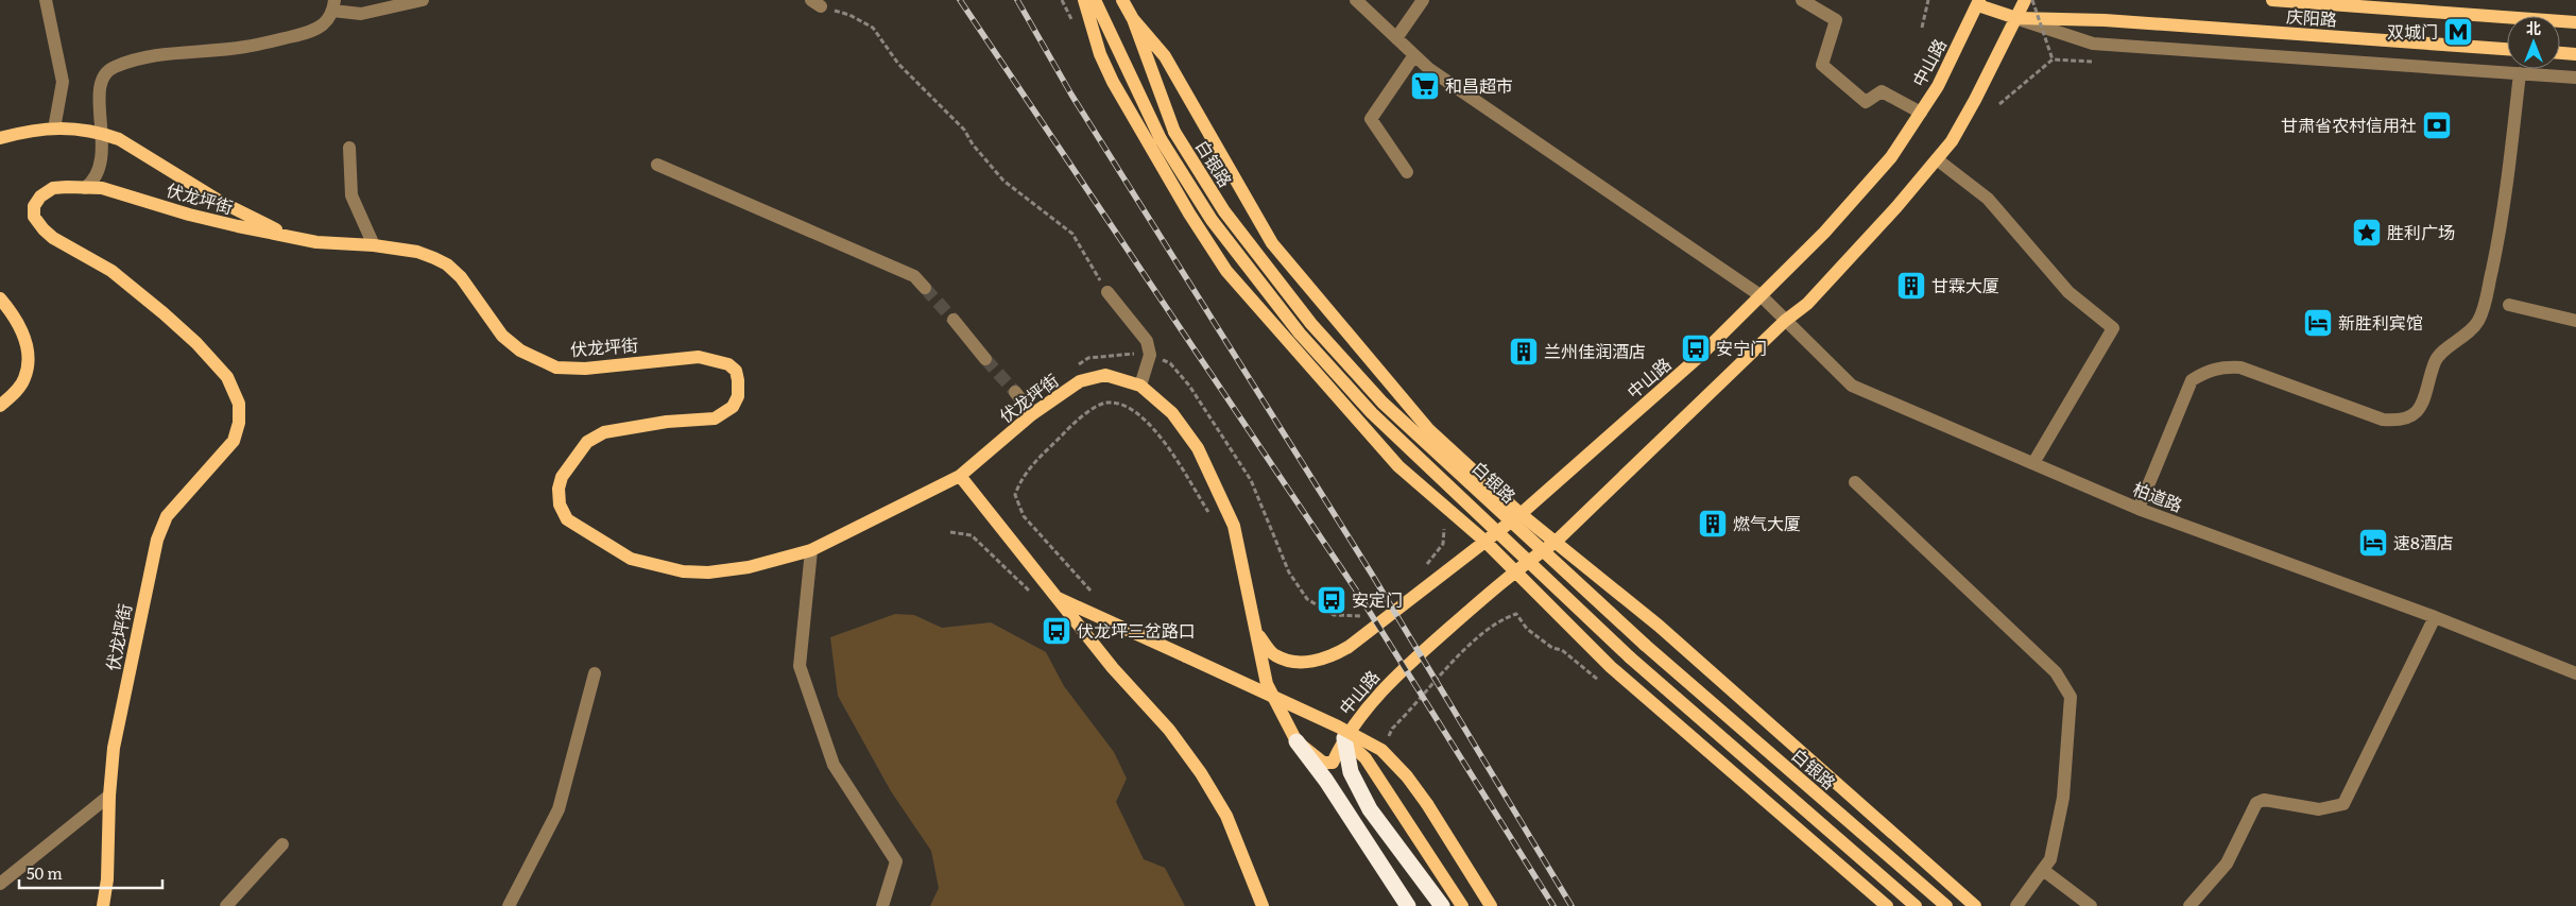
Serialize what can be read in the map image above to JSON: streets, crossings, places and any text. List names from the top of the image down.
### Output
{
  "streets": {
    "main road": [
      "庆阳路",
      "中山路",
      "白银路",
      "伏龙坪街"
    ],
    "street": ["柏道路"]
  },
  "crossings": [
    ["庆阳路", "中山路"],
    ["中山路", "伏龙坪街"],
    ["中山路", "柏道路"]
  ],
  "places": {
    "metro station": ["双城门"],
    "supermarket": ["和昌超市"],
    "bank": ["甘肃省农村信用社"],
    "place": ["胜利广场"],
    "building": ["甘霖大厦", "兰州佳润酒店", "燃气大厦"],
    "hotel": ["新胜利宾馆", "速8酒店"],
    "bus stop": ["安宁门", "安定门", "伏龙坪三岔路口"]
  },
  "scale_bar": "50 m",
  "north": "top"
}
